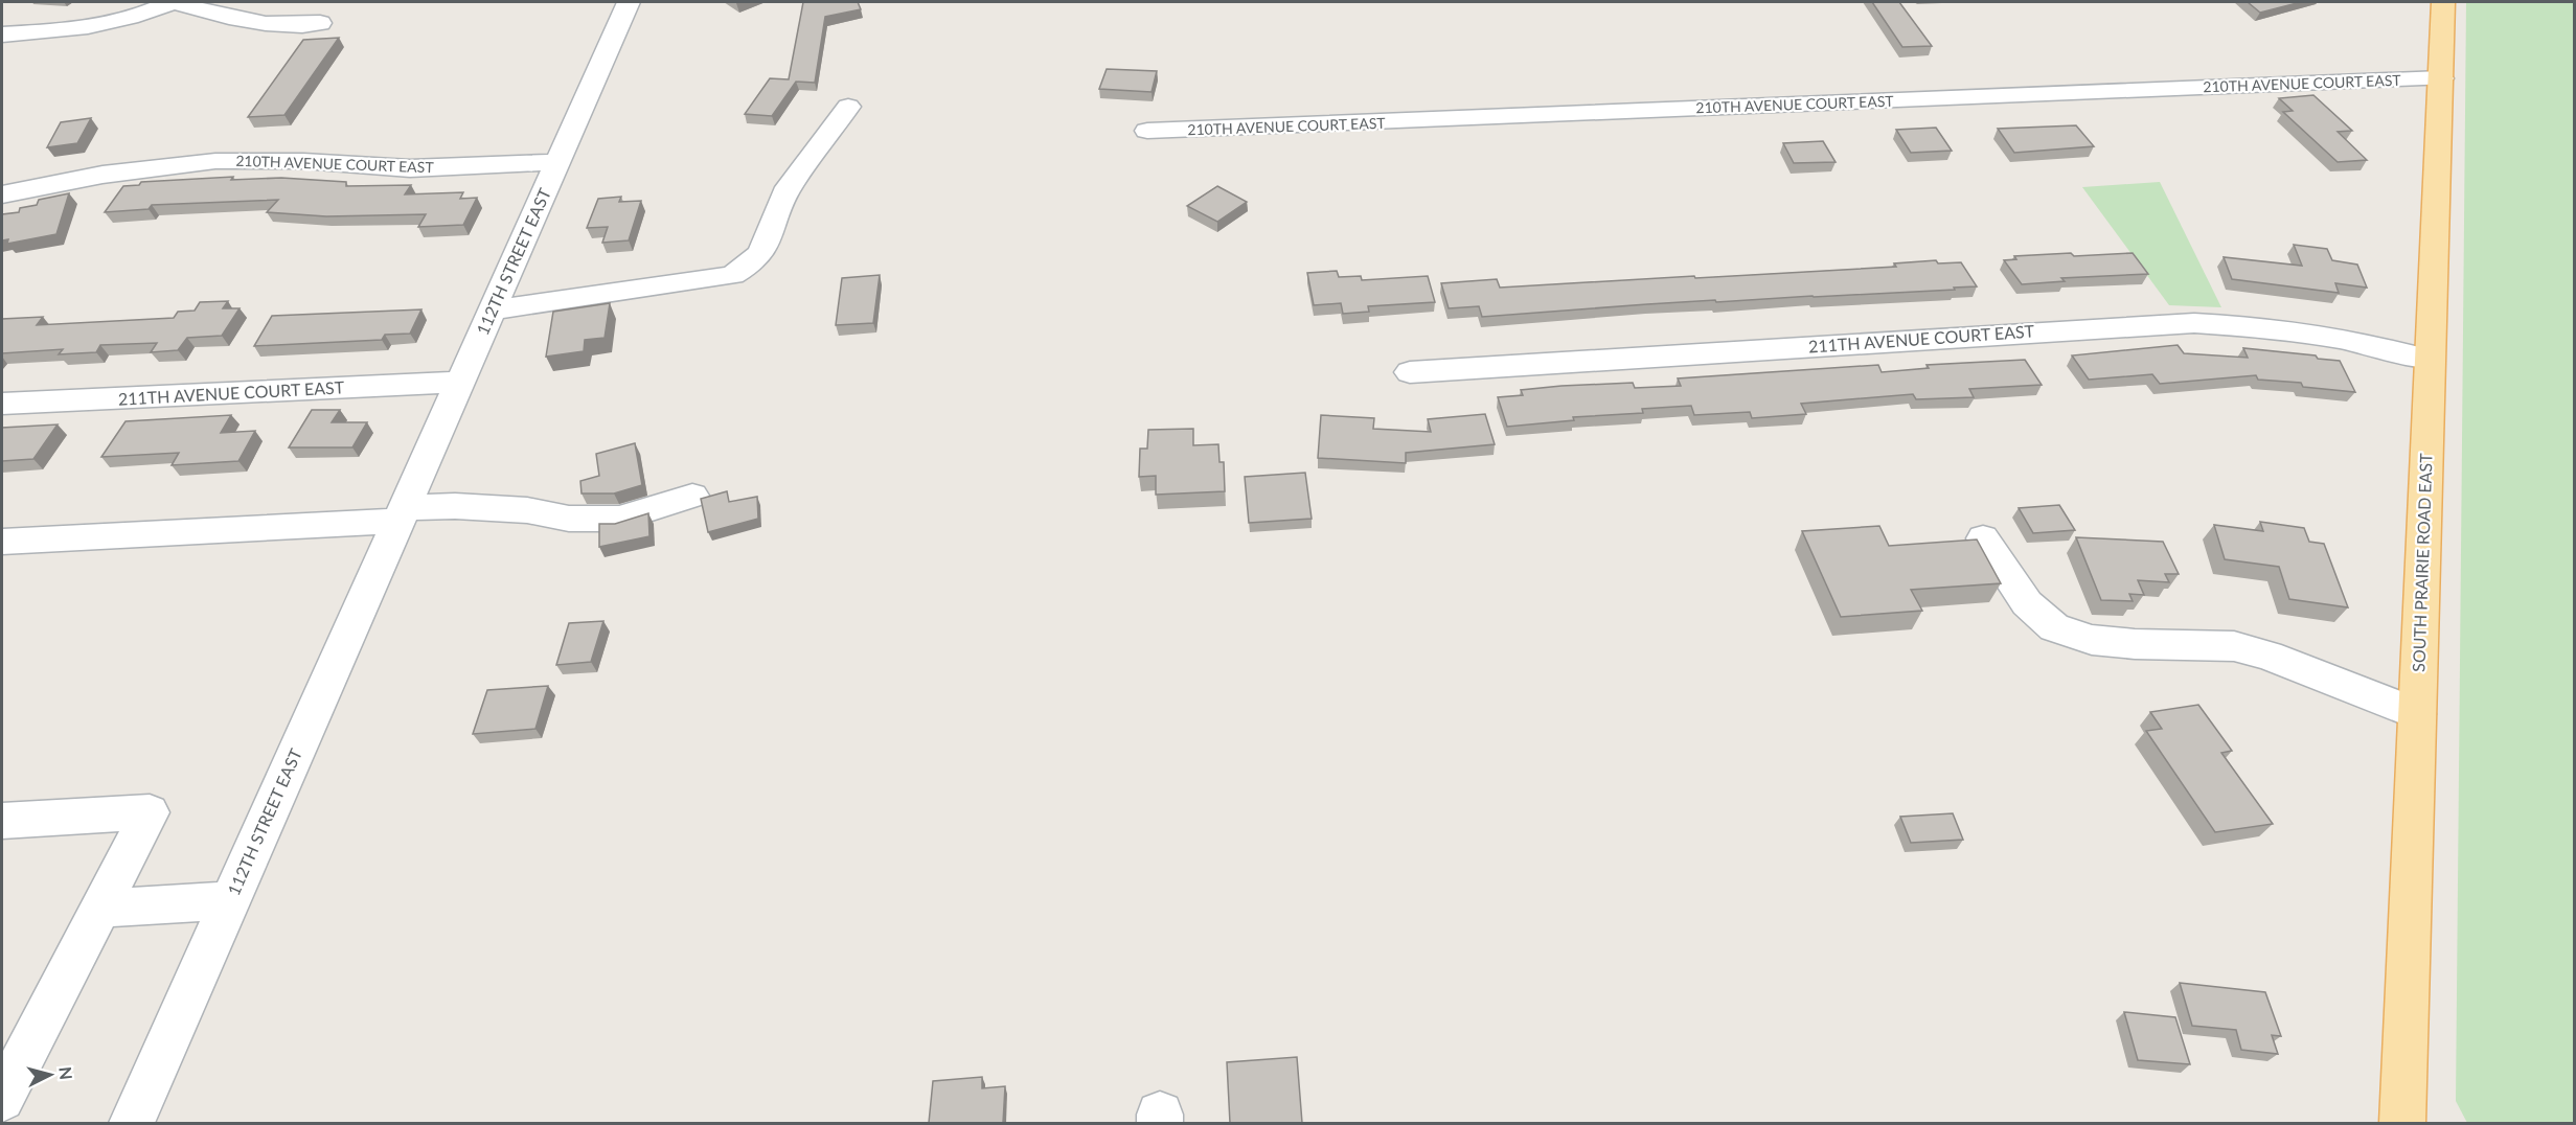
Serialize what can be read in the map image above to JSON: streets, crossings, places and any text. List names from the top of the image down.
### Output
{
  "streets": {
    "main road": ["SOUTH PRAIRIE ROAD EAST"],
    "street": ["210TH AVENUE COURT EAST", "112TH STREET EAST", "211TH AVENUE COURT EAST"]
  },
  "crossings": [
    ["210TH AVENUE COURT EAST", "112TH STREET EAST"],
    ["210TH AVENUE COURT EAST", "SOUTH PRAIRIE ROAD EAST"],
    ["112TH STREET EAST", "211TH AVENUE COURT EAST"],
    ["211TH AVENUE COURT EAST", "SOUTH PRAIRIE ROAD EAST"]
  ],
  "north": "right"
}
